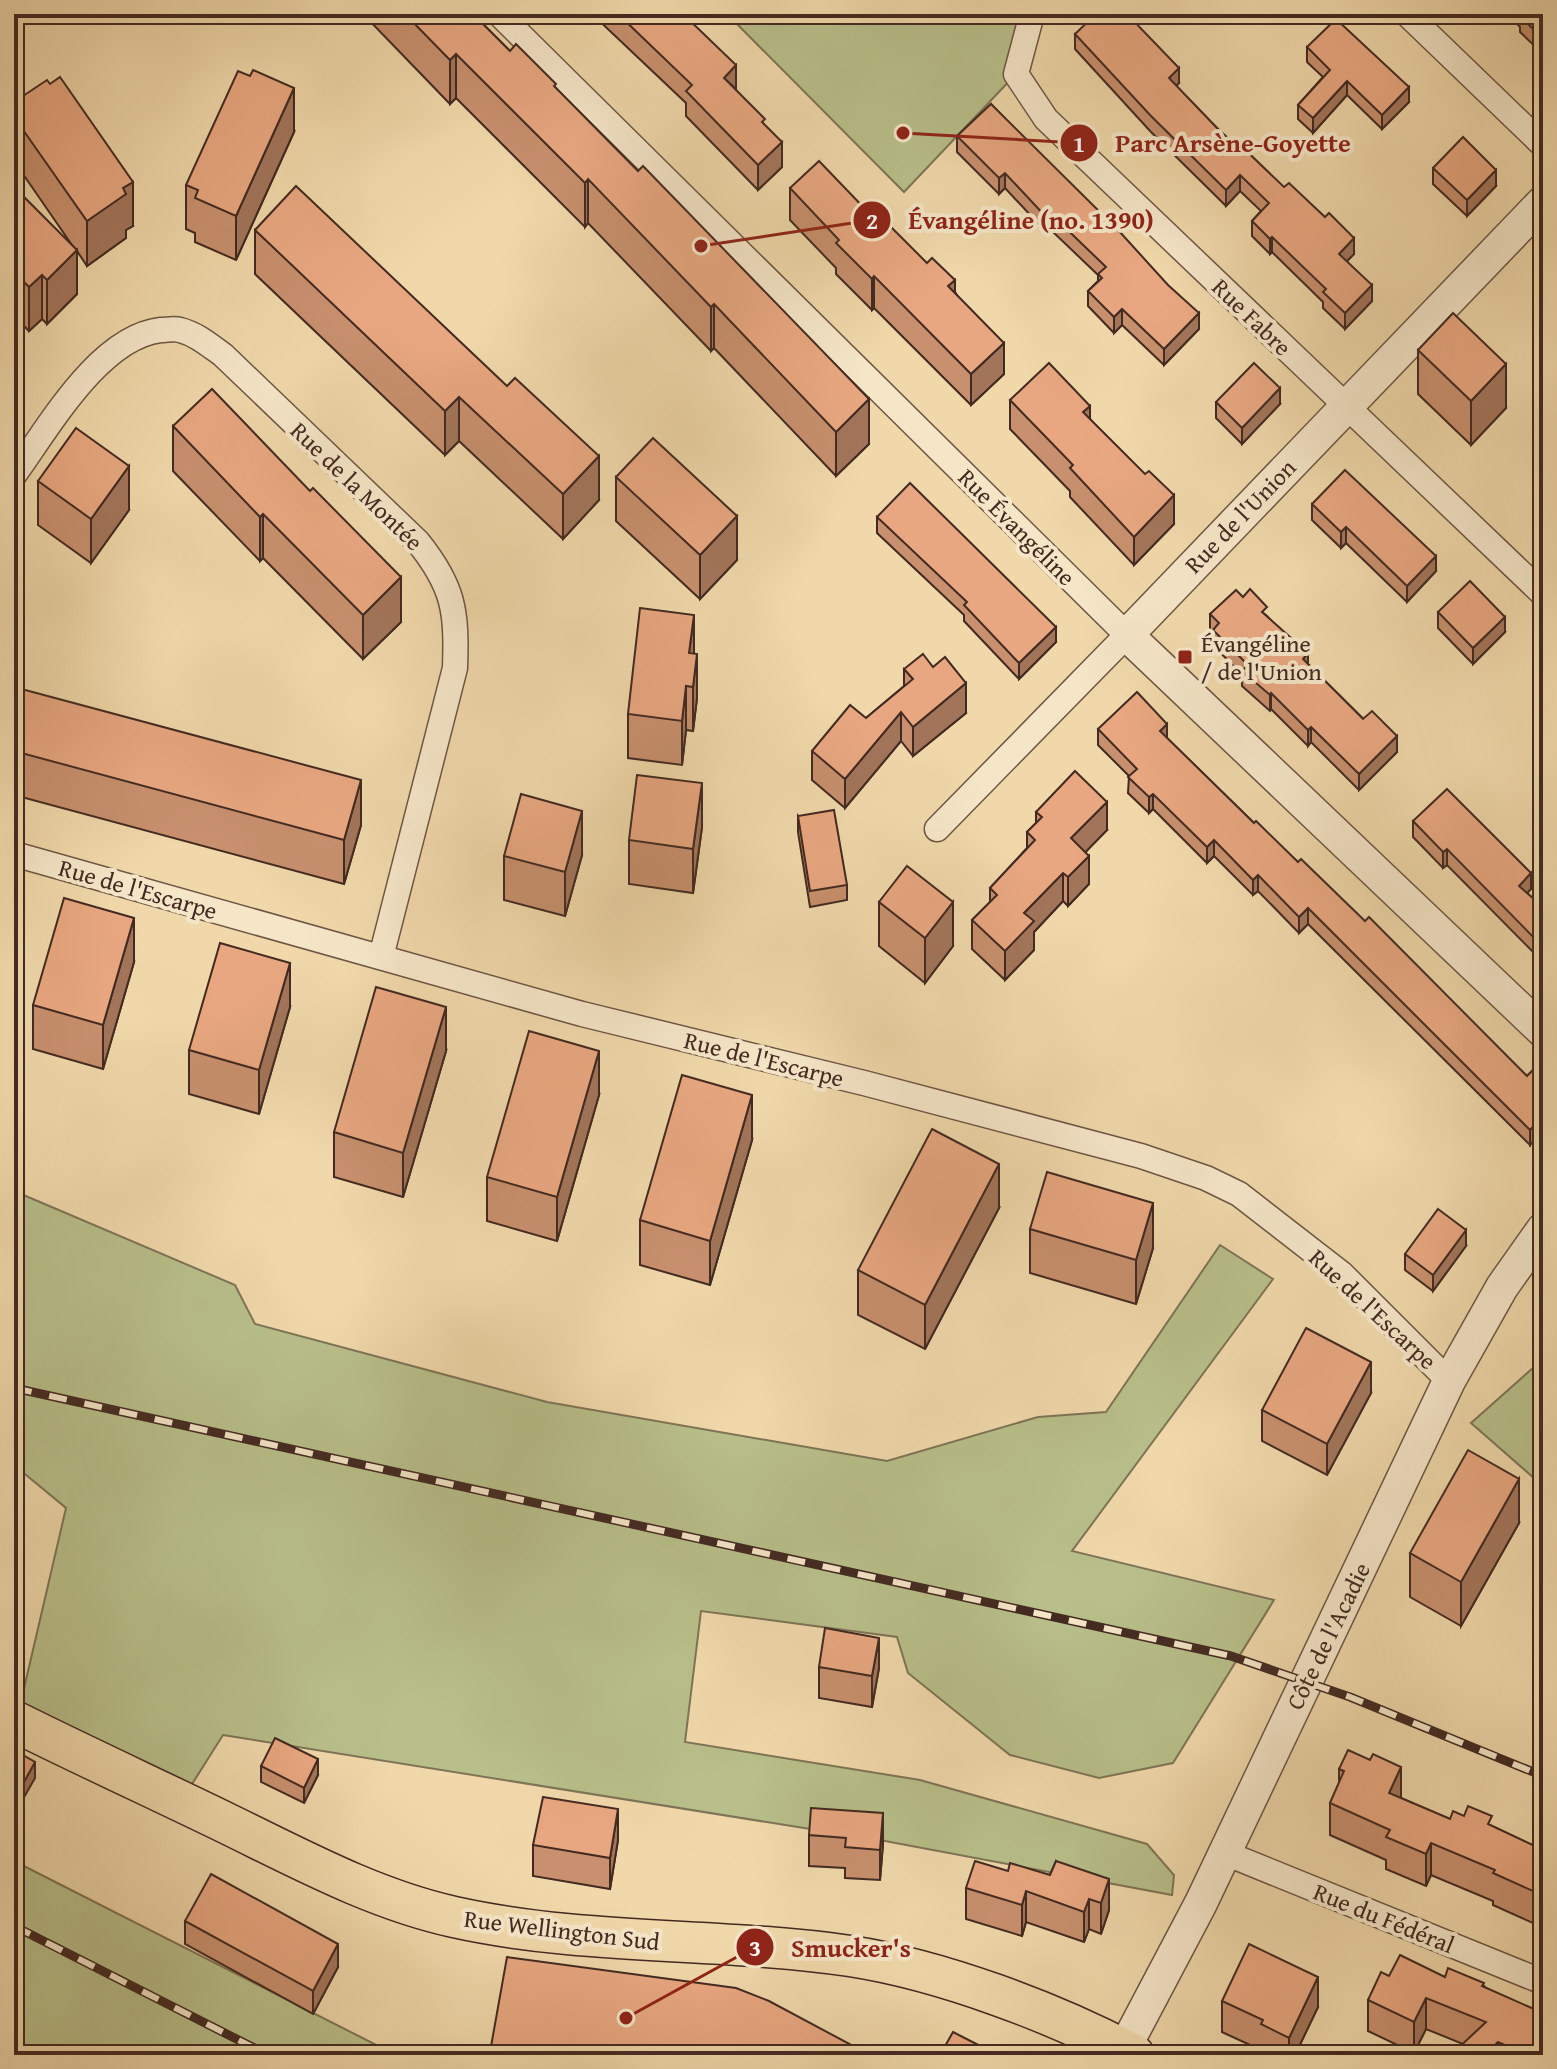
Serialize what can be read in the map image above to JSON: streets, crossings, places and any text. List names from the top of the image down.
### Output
{
  "streets": {
    "main road": ["Rue Wellington Sud"],
    "street": [
      "Rue Fabre",
      "Rue de la Montée",
      "Rue de l'Union",
      "Rue Évangéline",
      "Rue de l'Escarpe",
      "Côte de l'Acadie",
      "Rue du Fédéral"
    ]
  },
  "crossings": [
    ["Rue Fabre", "Rue de l'Union"],
    ["Rue de la Montée", "Rue de l'Escarpe"],
    ["Rue de l'Union", "Rue Évangéline"],
    ["Rue de l'Escarpe", "Côte de l'Acadie"],
    ["Côte de l'Acadie", "Rue du Fédéral"],
    ["Côte de l'Acadie", "Rue Wellington Sud"]
  ],
  "places": {
    "other": ["Parc Arsène-Goyette", "Évangéline (no. 1390)", "Smucker's"],
    "transit": ["Évangéline / de l'Union"]
  }
}
